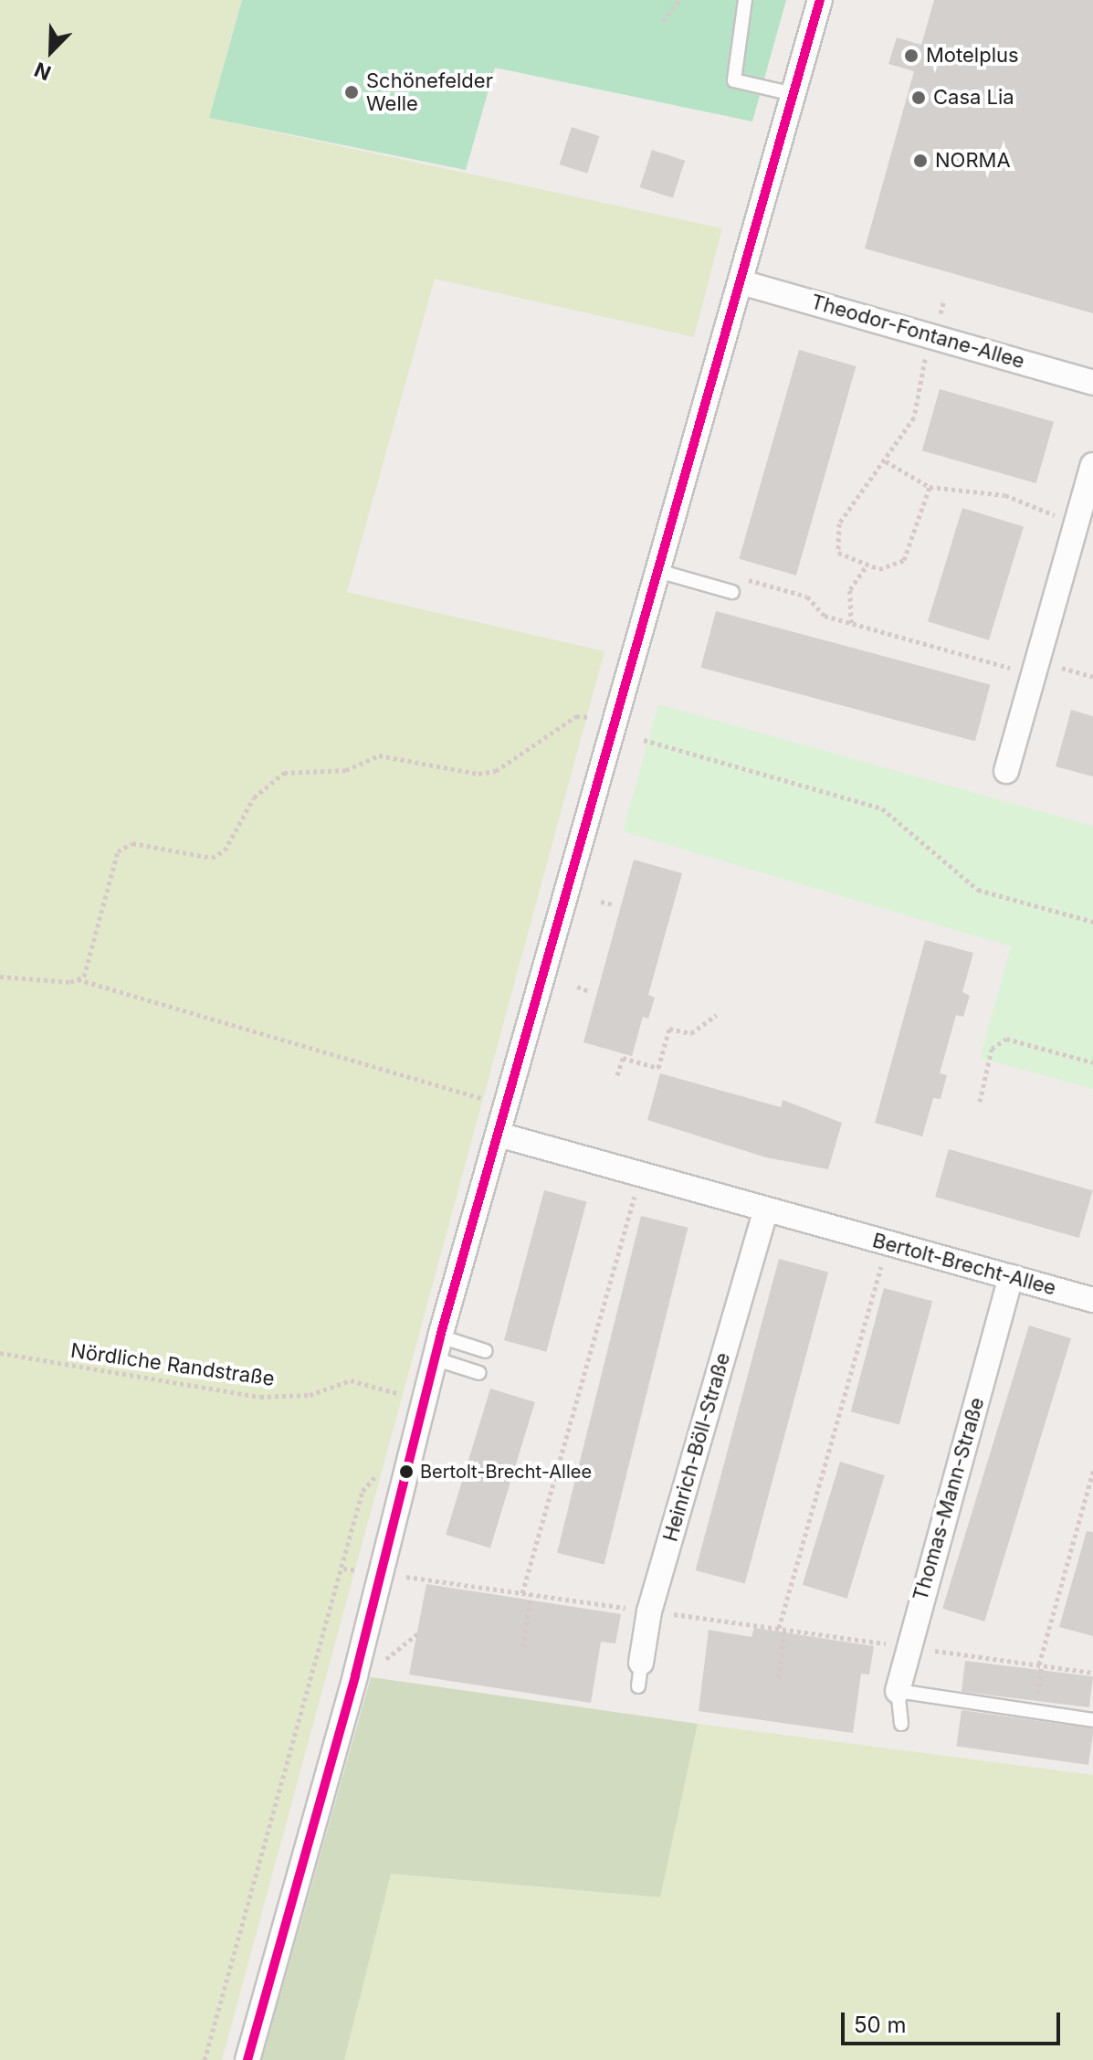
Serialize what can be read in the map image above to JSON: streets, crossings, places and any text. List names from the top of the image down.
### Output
{
  "streets": {
    "street": [
      "Theodor-Fontane-Allee",
      "Bertolt-Brecht-Allee",
      "Heinrich-Böll-Straße",
      "Thomas-Mann-Straße"
    ],
    "path": ["Nördliche Randstraße"]
  },
  "crossings": [
    ["Bertolt-Brecht-Allee", "Heinrich-Böll-Straße"],
    ["Bertolt-Brecht-Allee", "Thomas-Mann-Straße"]
  ],
  "places": [
    "Motelplus",
    "Schönefelder Welle",
    "Casa Lia",
    "NORMA",
    "Bertolt-Brecht-Allee"
  ],
  "scale_bar": "50 m",
  "north": "bottom left"
}
